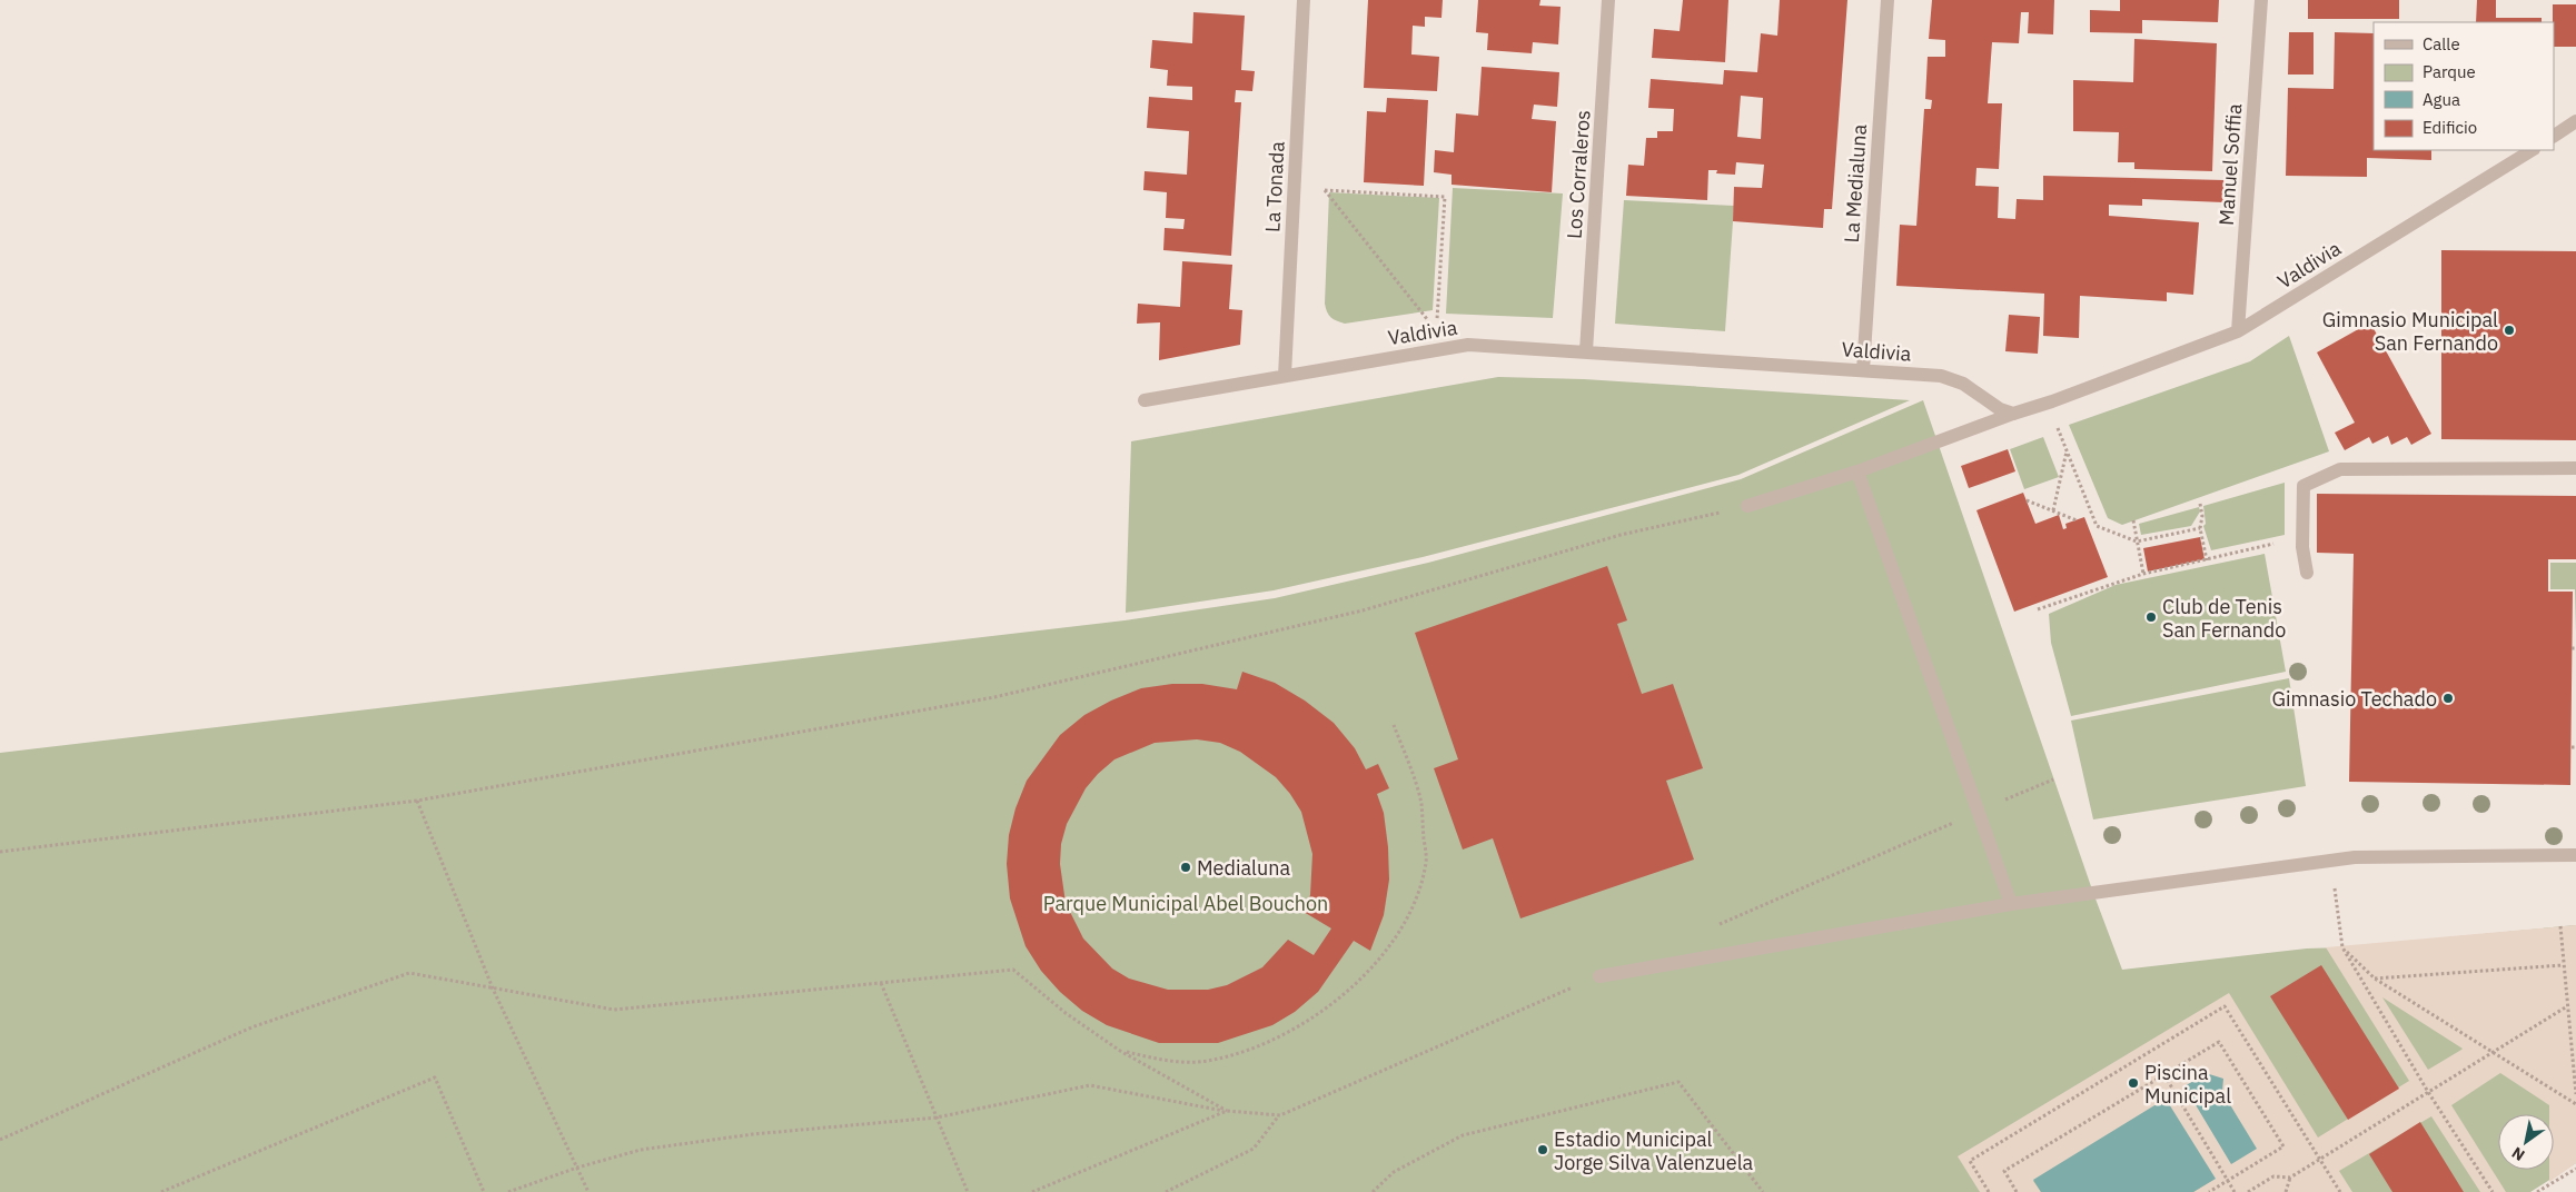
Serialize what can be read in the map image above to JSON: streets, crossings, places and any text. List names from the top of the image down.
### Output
{
  "streets": {
    "street": [
      "Manuel Soffia",
      "Los Corraleros",
      "La Medialuna",
      "La Tonada",
      "Valdivia"
    ]
  },
  "crossings": [
    ["Manuel Soffia", "Valdivia"],
    ["Los Corraleros", "Valdivia"],
    ["La Medialuna", "Valdivia"],
    ["La Tonada", "Valdivia"]
  ],
  "parks": ["Parque Municipal Abel Bouchon"],
  "places": [
    "Gimnasio Municipal San Fernando",
    "Club de Tenis San Fernando",
    "Gimnasio Techado",
    "Medialuna",
    "Piscina Municipal",
    "Estadio Municipal Jorge Silva Valenzuela"
  ],
  "legend": [
    "Calle",
    "Parque",
    "Agua",
    "Edificio"
  ],
  "north": "bottom left"
}
